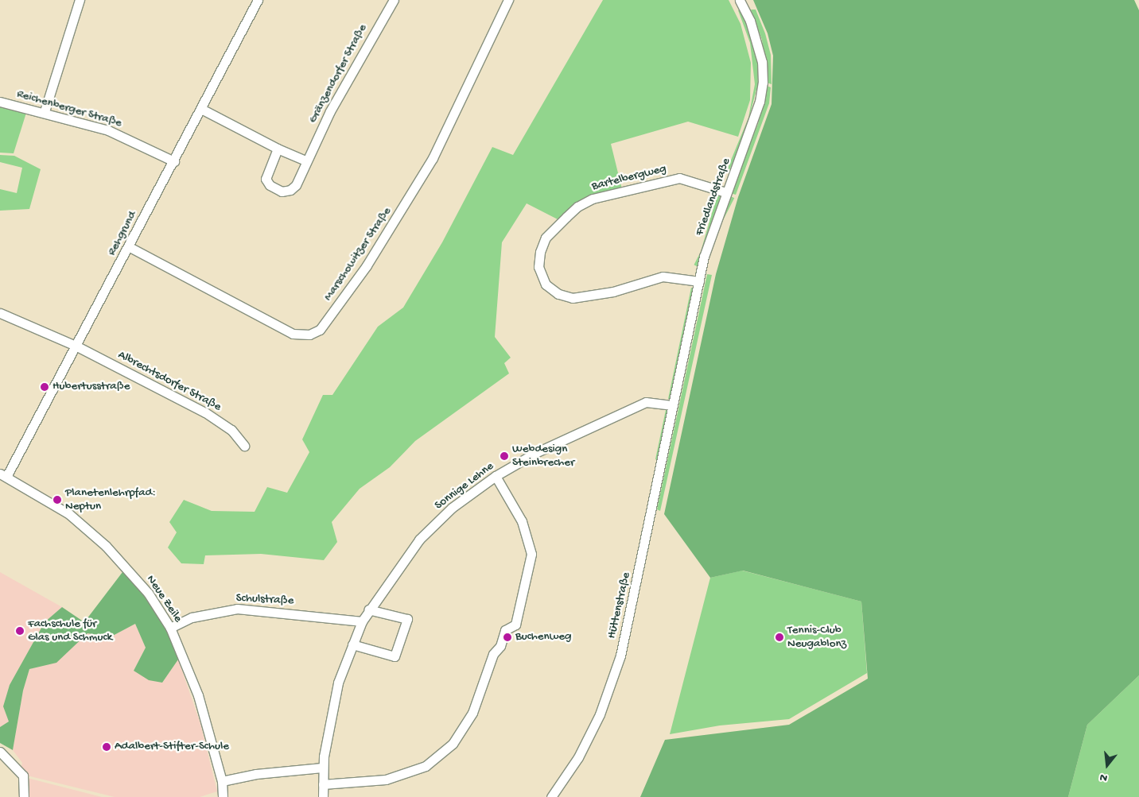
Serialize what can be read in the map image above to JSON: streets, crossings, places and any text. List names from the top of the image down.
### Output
{
  "streets": {
    "street": [
      "Gränzendorfer Straße",
      "Reichenberger Straße",
      "Bartelbergweg",
      "Friedlandstraße",
      "Rehgrund",
      "Marschowitzer Straße",
      "Albrechtsdorfer Straße",
      "Sonnige Lehne",
      "Neue Zeile",
      "Schulstraße",
      "Hüttenstraße"
    ]
  },
  "crossings": [
    ["Reichenberger Straße", "Rehgrund"],
    ["Bartelbergweg", "Friedlandstraße"],
    ["Friedlandstraße", "Sonnige Lehne"],
    ["Friedlandstraße", "Hüttenstraße"],
    ["Rehgrund", "Marschowitzer Straße"],
    ["Rehgrund", "Albrechtsdorfer Straße"],
    ["Rehgrund", "Neue Zeile"],
    ["Sonnige Lehne", "Schulstraße"],
    ["Sonnige Lehne", "Hüttenstraße"],
    ["Neue Zeile", "Schulstraße"]
  ],
  "places": [
    "Hubertusstraße",
    "Webdesign Steinbrecher",
    "Planetenlehrpfad: Neptun",
    "Fachschule für Glas und Schmuck",
    "Buchenweg",
    "Tennis-Club Neugablonz",
    "Adalbert-Stifter-Schule"
  ],
  "north": "bottom"
}
